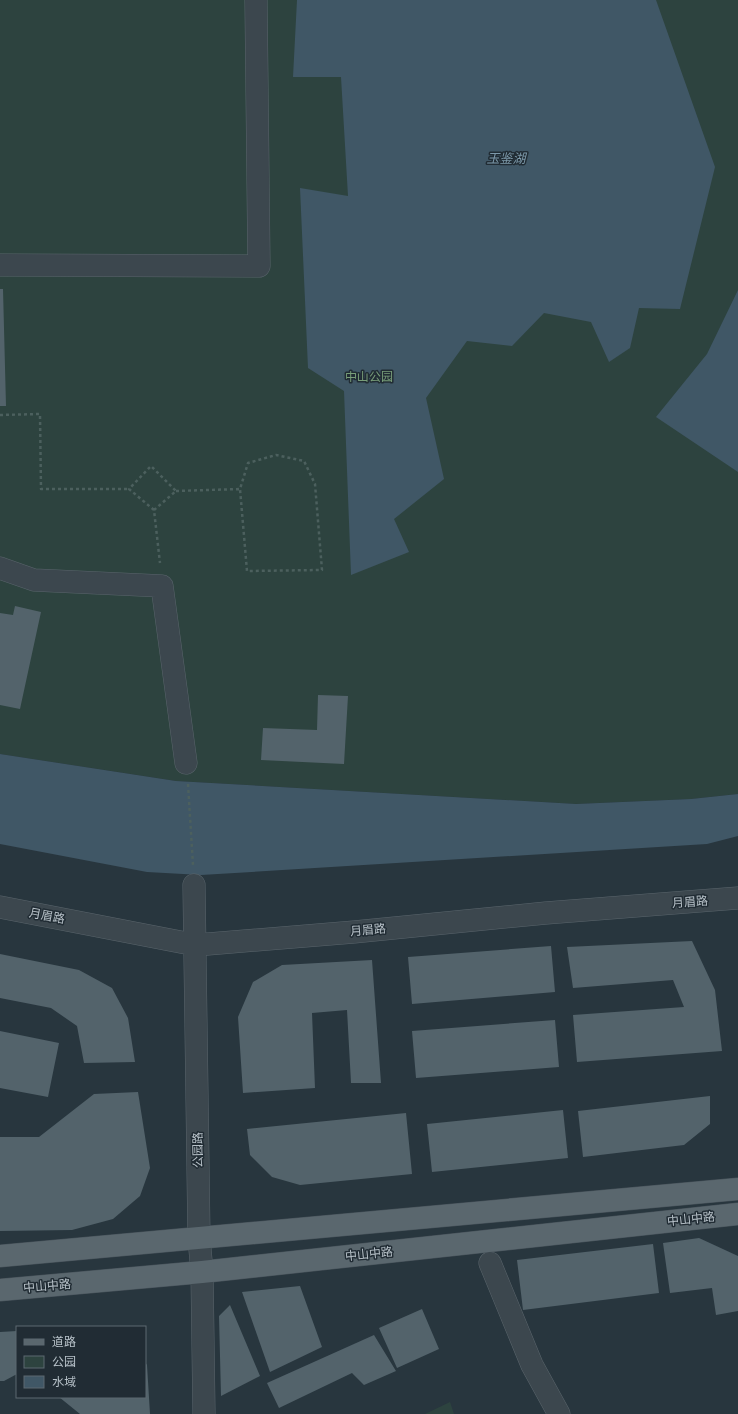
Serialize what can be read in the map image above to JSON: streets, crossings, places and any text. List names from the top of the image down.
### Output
{
  "streets": {
    "main road": ["中山中路"],
    "street": ["月眉路", "公园路"]
  },
  "crossings": [
    ["月眉路", "公园路"],
    ["公园路", "中山中路"]
  ],
  "water": ["玉鉴湖"],
  "parks": ["中山公园"],
  "legend": ["道路", "公园", "水域"]
}
